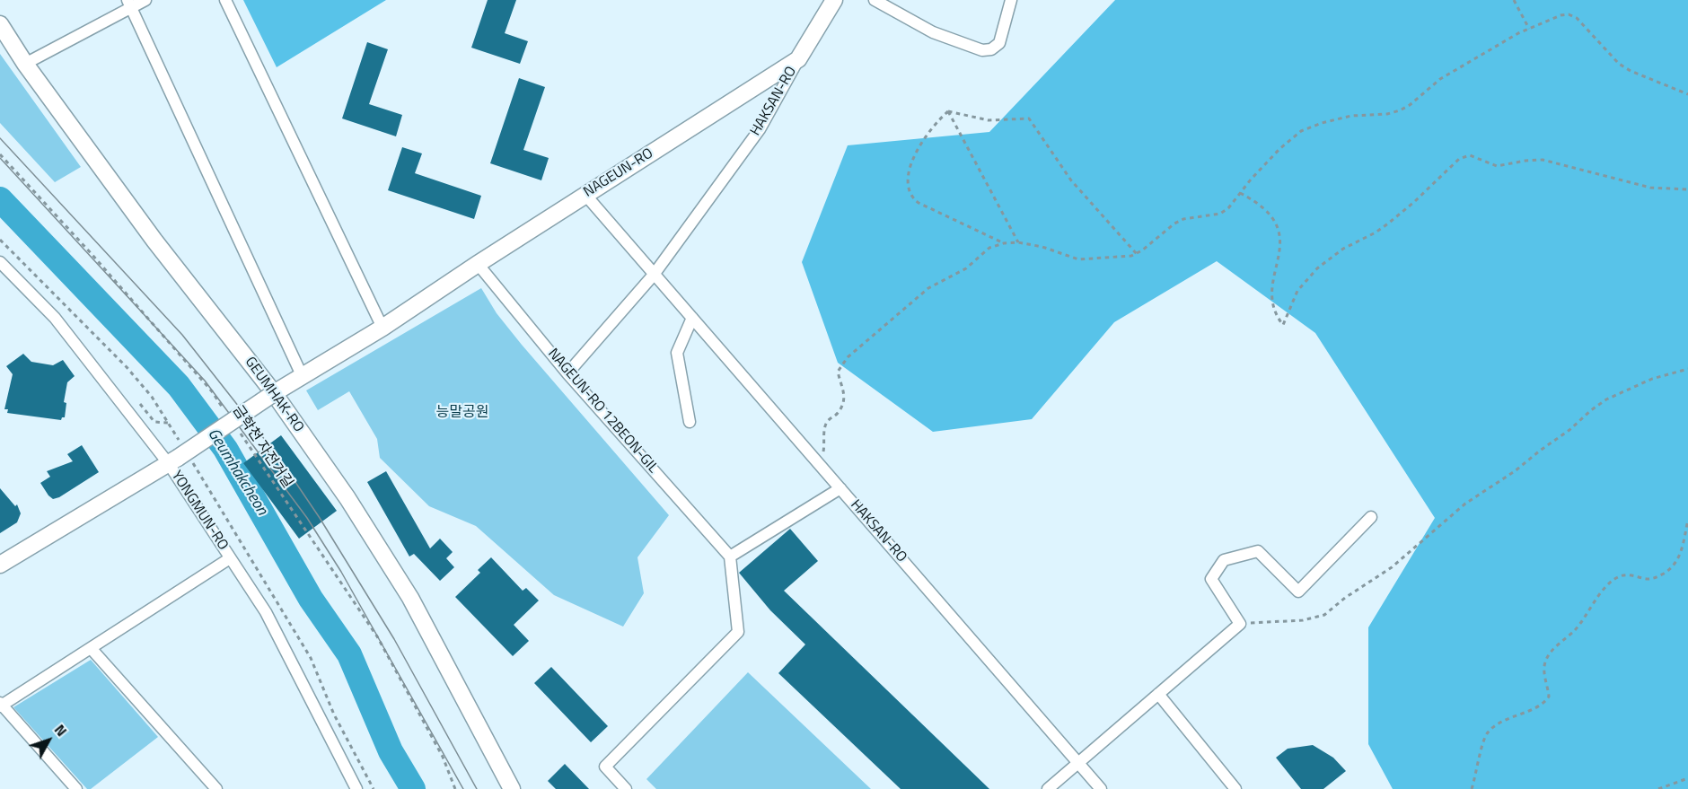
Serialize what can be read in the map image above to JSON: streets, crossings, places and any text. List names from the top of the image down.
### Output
{
  "streets": {
    "main road": ["NAGEUN-RO", "GEUMHAK-RO"],
    "street": ["HAKSAN-RO", "NAGEUN-RO 12BEON-GIL", "YONGMUN-RO"],
    "path": ["금학천 자전거길"]
  },
  "crossings": [
    ["HAKSAN-RO", "NAGEUN-RO"],
    ["NAGEUN-RO", "GEUMHAK-RO"],
    ["NAGEUN-RO", "NAGEUN-RO 12BEON-GIL"],
    ["NAGEUN-RO", "YONGMUN-RO"]
  ],
  "water": ["Geumhakcheon"],
  "parks": ["능말공원"],
  "north": "top right"
}
